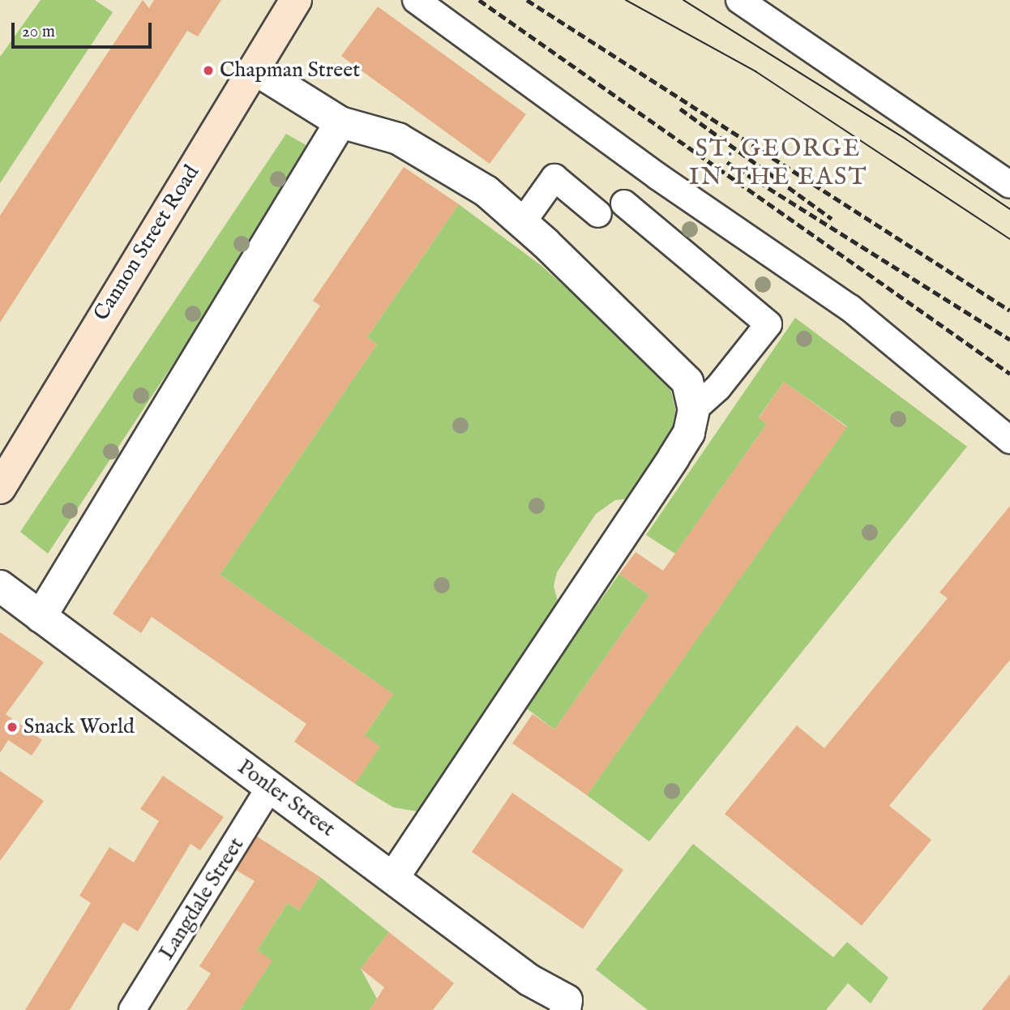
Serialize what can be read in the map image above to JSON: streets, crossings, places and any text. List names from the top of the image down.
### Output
{
  "streets": {
    "main road": ["Cannon Street Road"],
    "street": ["Ponler Street"],
    "lane": ["Langdale Street"]
  },
  "crossings": [
    ["Ponler Street", "Langdale Street"]
  ],
  "districts": ["ST. GEORGE IN THE EAST"],
  "places": ["Chapman Street", "Snack World"],
  "scale_bar": "20 m"
}
